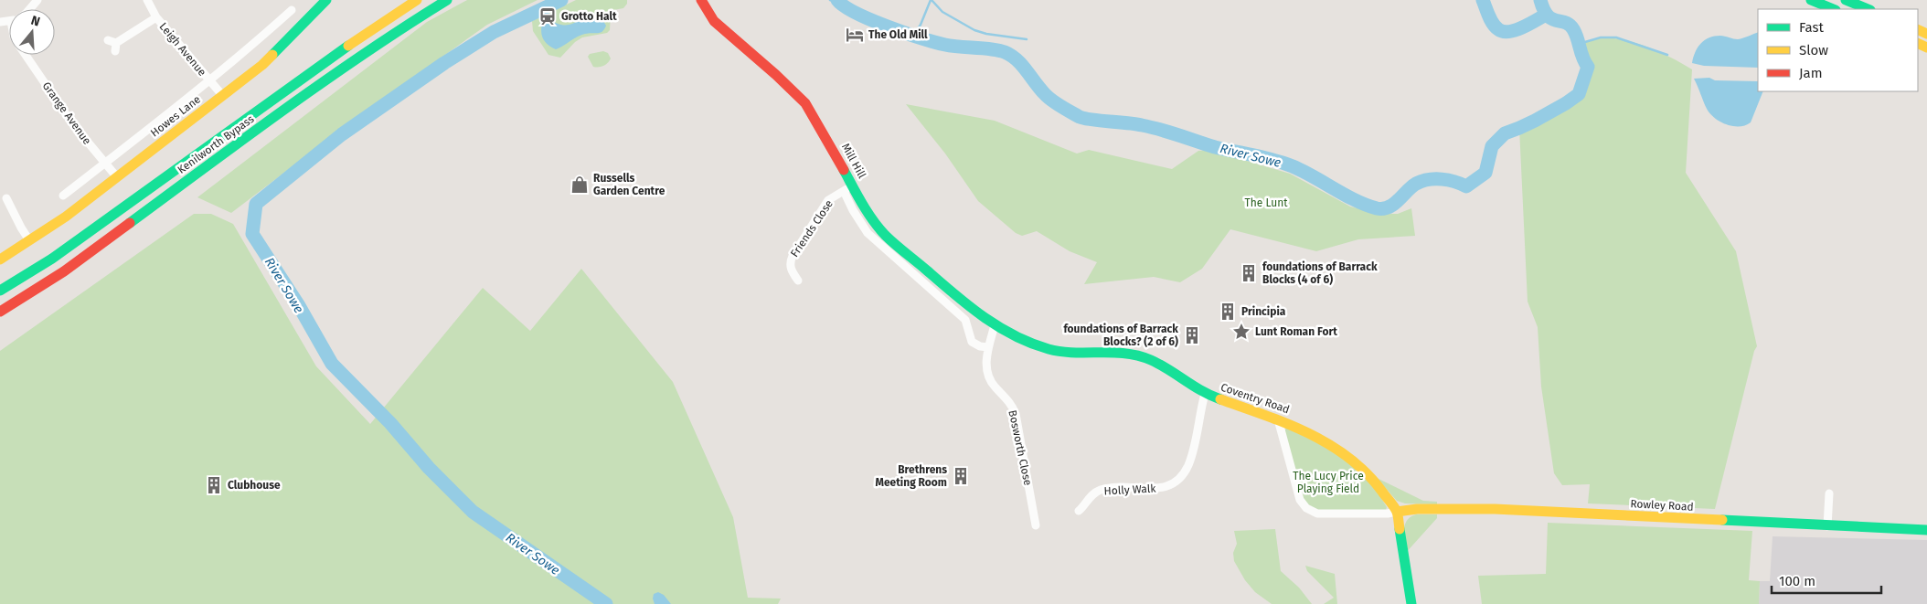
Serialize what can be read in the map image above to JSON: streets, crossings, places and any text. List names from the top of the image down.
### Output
{
  "streets": {
    "main road": [
      "Howes Lane",
      "Kenilworth Bypass",
      "Mill Hill",
      "Coventry Road",
      "Rowley Road"
    ],
    "street": [
      "Leigh Avenue",
      "Grange Avenue",
      "Friends Close",
      "Bosworth Close",
      "Holly Walk"
    ]
  },
  "crossings": [
    ["Leigh Avenue", "Howes Lane"],
    ["Grange Avenue", "Howes Lane"],
    ["Mill Hill", "Friends Close"],
    ["Mill Hill", "Coventry Road"],
    ["Mill Hill", "Bosworth Close"],
    ["Coventry Road", "Bosworth Close"],
    ["Coventry Road", "Holly Walk"],
    ["Coventry Road", "Rowley Road"]
  ],
  "water": ["River Sowe"],
  "parks": ["The Lunt", "The Lucy Price Playing Field"],
  "places": {
    "station": ["Grotto Halt"],
    "hotel": ["The Old Mill"],
    "shop": ["Russells Garden Centre"],
    "building": [
      "foundations of Barrack Blocks (4 of 6)",
      "Principia",
      "foundations of Barrack Blocks? (2 of 6)",
      "Brethrens Meeting Room",
      "Clubhouse"
    ],
    "place": ["Lunt Roman Fort"]
  },
  "legend": ["Fast", "Slow", "Jam"],
  "scale_bar": "100 m",
  "north": "top"
}
